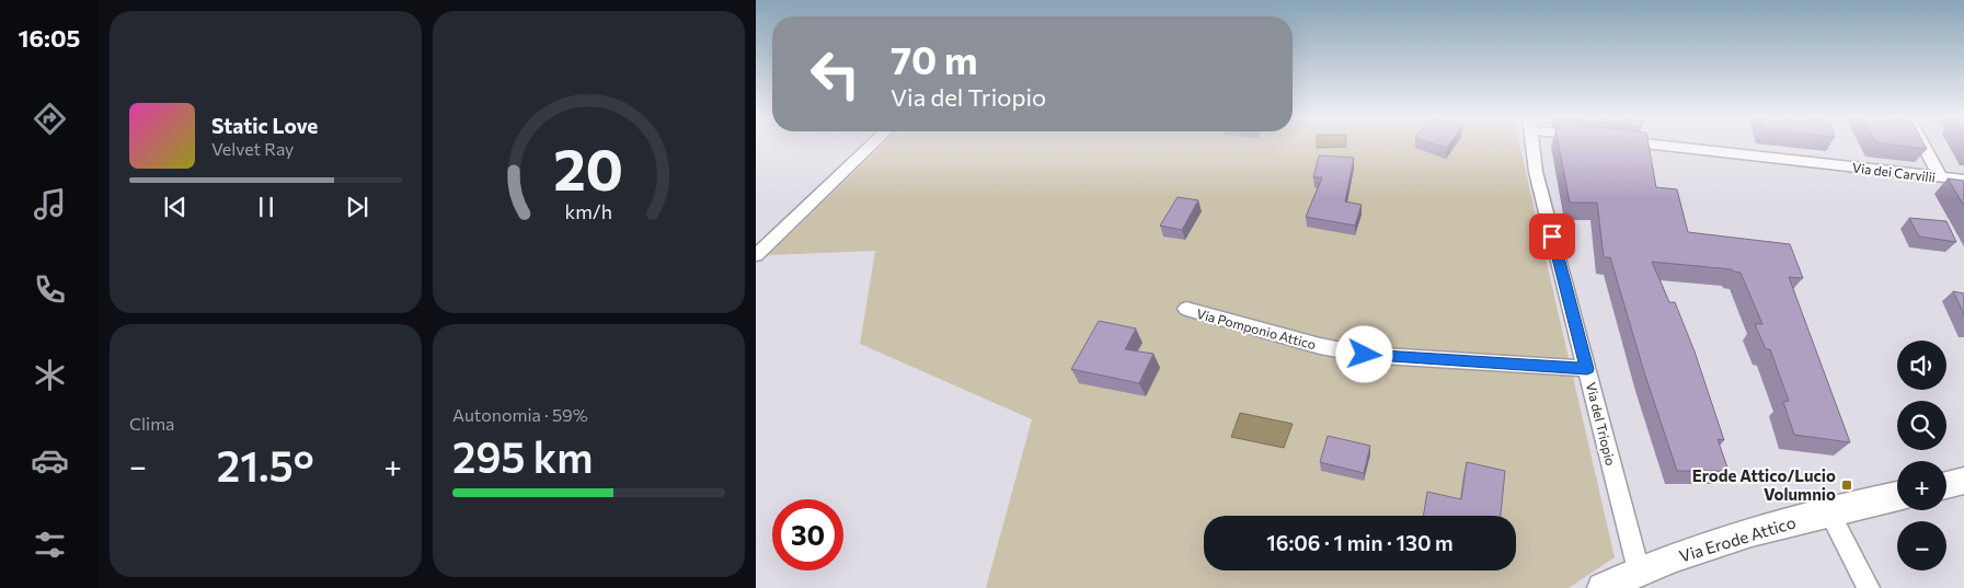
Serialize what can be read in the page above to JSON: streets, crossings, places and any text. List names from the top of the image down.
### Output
{
  "streets": {
    "main road": ["Via Erode Attico"],
    "street": ["Via dei Carvilii", "Via Pomponio Attico", "Via del Triopio"]
  },
  "crossings": [
    ["Via Pomponio Attico", "Via del Triopio"],
    ["Via del Triopio", "Via Erode Attico"]
  ],
  "places": {
    "transit": ["Erode Attico/Lucio Volumnio"]
  },
  "page": {
    "tabs": "16:05",
    "turn": ["70 m", "Via del Triopio"],
    "song": ["Static Love", "Velvet Ray"],
    "tile": [
      "Clima",
      ["Autonomia · 59%", "295 km"]
    ],
    "map_buttons": ["+", "−"],
    "heat": ["−", "21.5°", "+"],
    "limit": "30",
    "trip": "16:06 · 1 min · 130 m",
    "gauge": ["20", "km/h"]
  }
}
